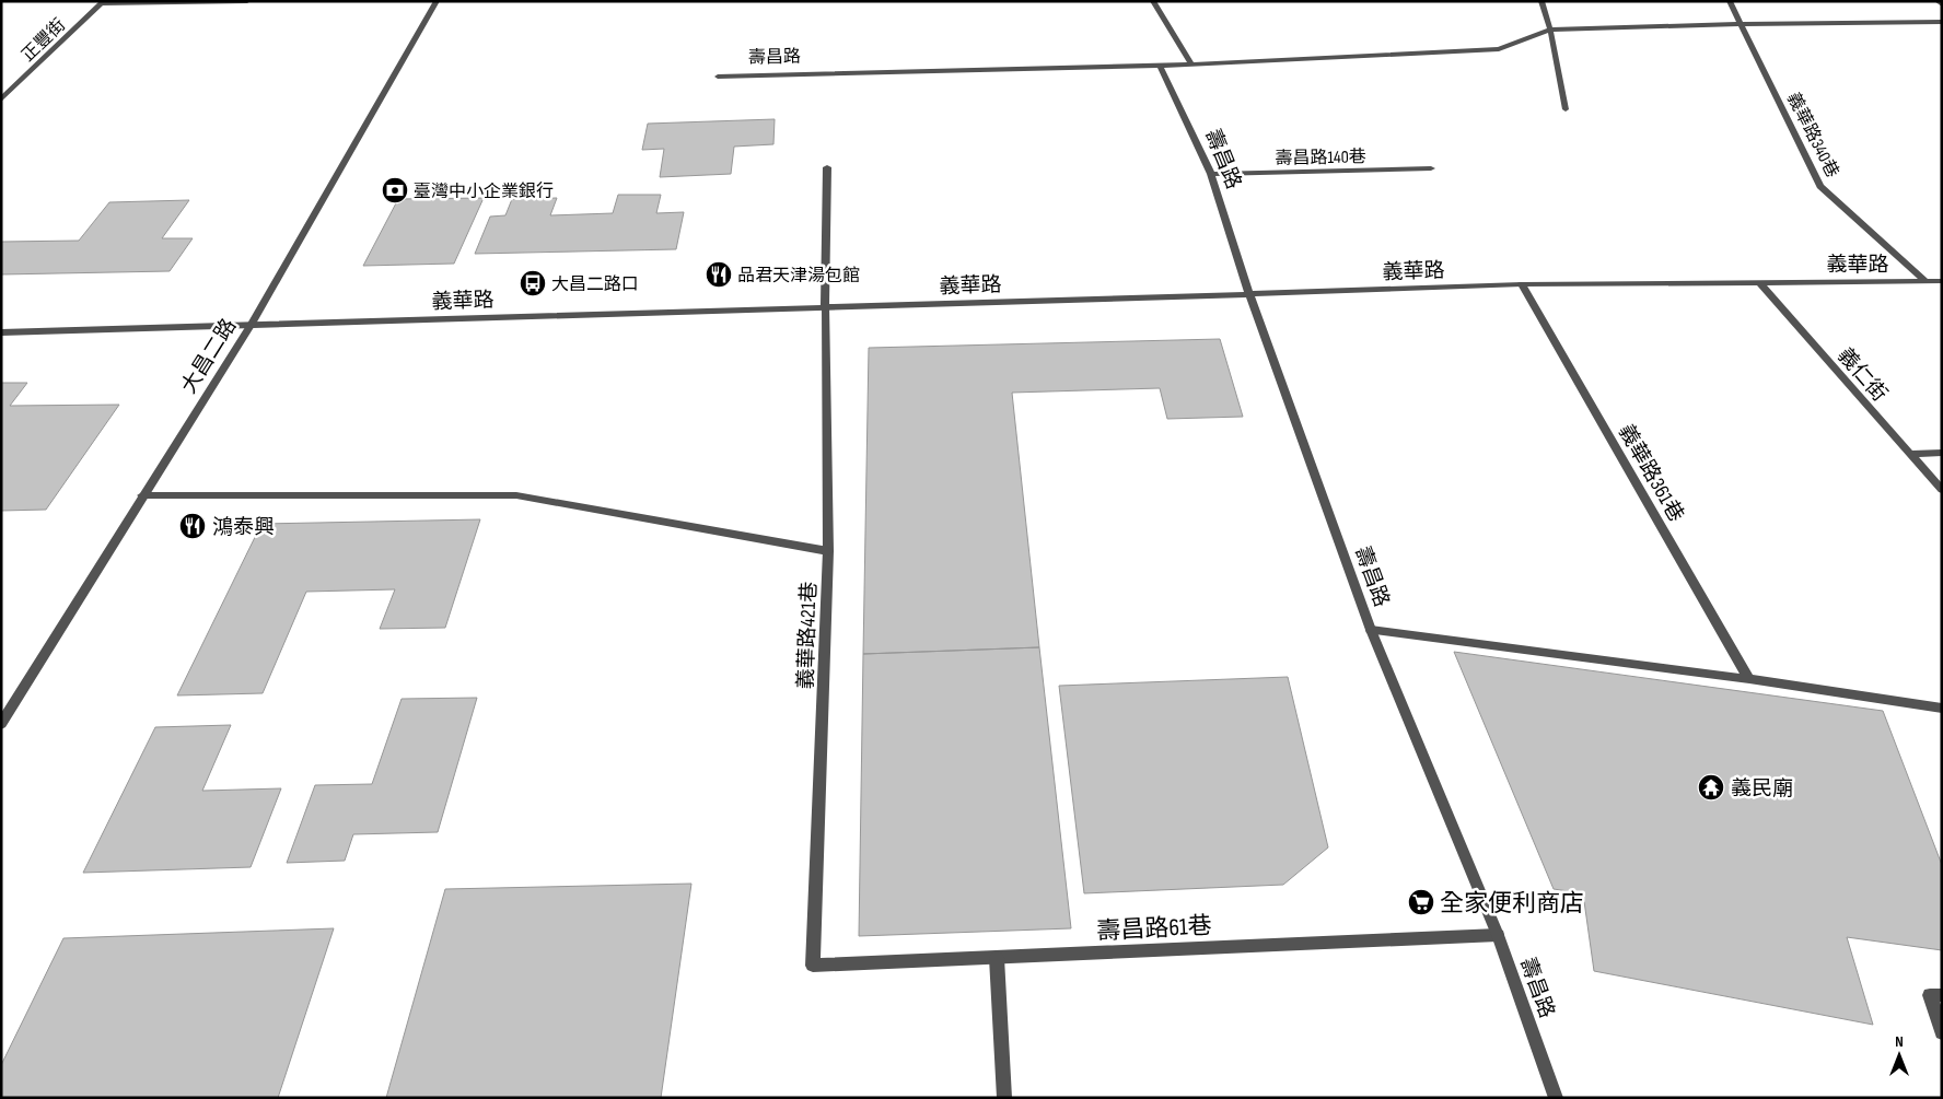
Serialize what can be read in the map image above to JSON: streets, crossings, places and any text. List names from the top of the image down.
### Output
{
  "streets": {
    "street": [
      "正豐街",
      "壽昌路",
      "義華路340巷",
      "壽昌路140巷",
      "義華路",
      "大昌二路",
      "義仁街",
      "義華路361巷",
      "義華路421巷",
      "壽昌路61巷"
    ]
  },
  "crossings": [
    ["壽昌路", "義華路340巷"],
    ["壽昌路", "壽昌路140巷"],
    ["壽昌路", "義華路"],
    ["壽昌路", "壽昌路61巷"],
    ["義華路340巷", "義華路"],
    ["義華路", "大昌二路"],
    ["義華路", "義仁街"],
    ["義華路", "義華路361巷"],
    ["義華路", "義華路421巷"],
    ["義華路421巷", "壽昌路61巷"]
  ],
  "places": {
    "bank": ["臺灣中小企業銀行"],
    "restaurant": ["品君天津湯包館", "鴻泰興"],
    "bus stop": ["大昌二路口"],
    "temple": ["義民廟"],
    "supermarket": ["全家便利商店"]
  },
  "north": "top"
}
